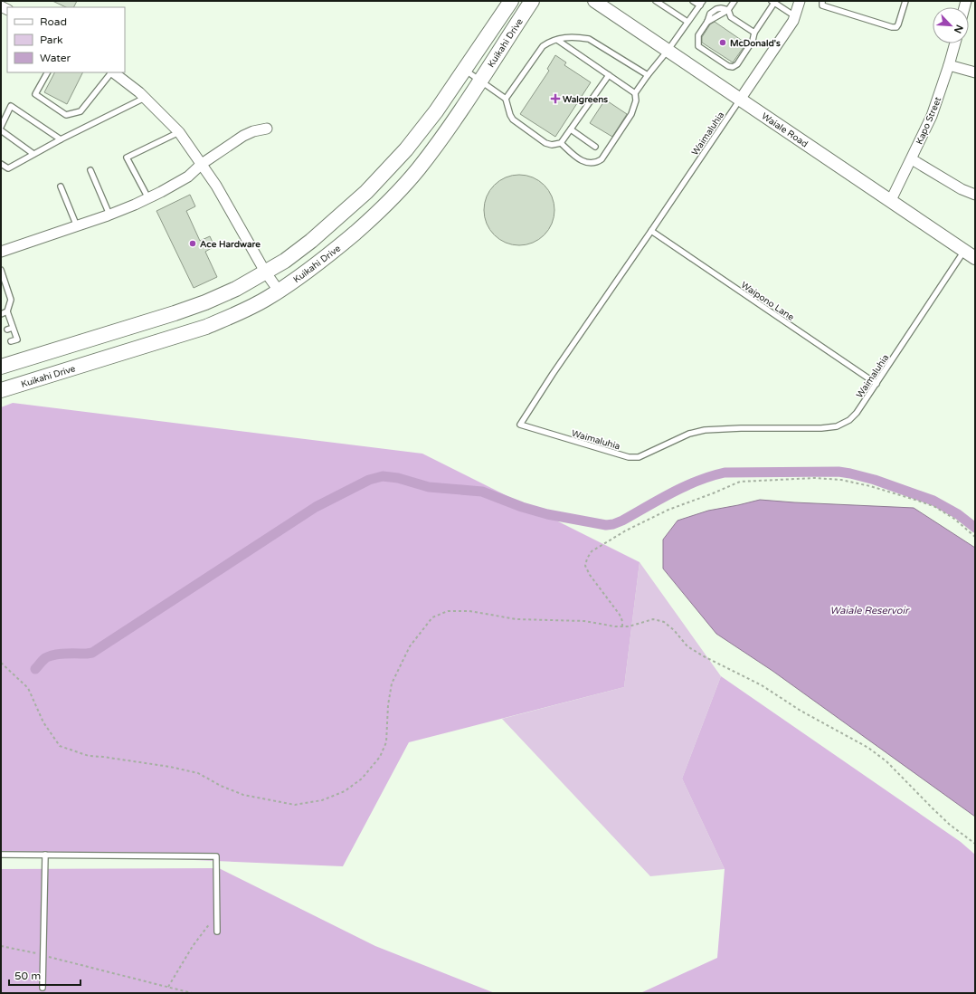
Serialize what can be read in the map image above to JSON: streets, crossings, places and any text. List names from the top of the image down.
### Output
{
  "streets": {
    "main road": ["Kuikahi Drive"],
    "street": ["Kapo Street", "Waiale Road"],
    "lane": ["Waimaluhia", "Waipono Lane"]
  },
  "crossings": [
    ["Kapo Street", "Waiale Road"],
    ["Waiale Road", "Waimaluhia"],
    ["Waimaluhia", "Waipono Lane"]
  ],
  "water": ["Waiale Reservoir"],
  "places": {
    "other": ["McDonald's", "Ace Hardware"],
    "health": ["Walgreens"]
  },
  "legend": ["Road", "Park", "Water"],
  "scale_bar": "50 m",
  "north": "bottom right"
}
